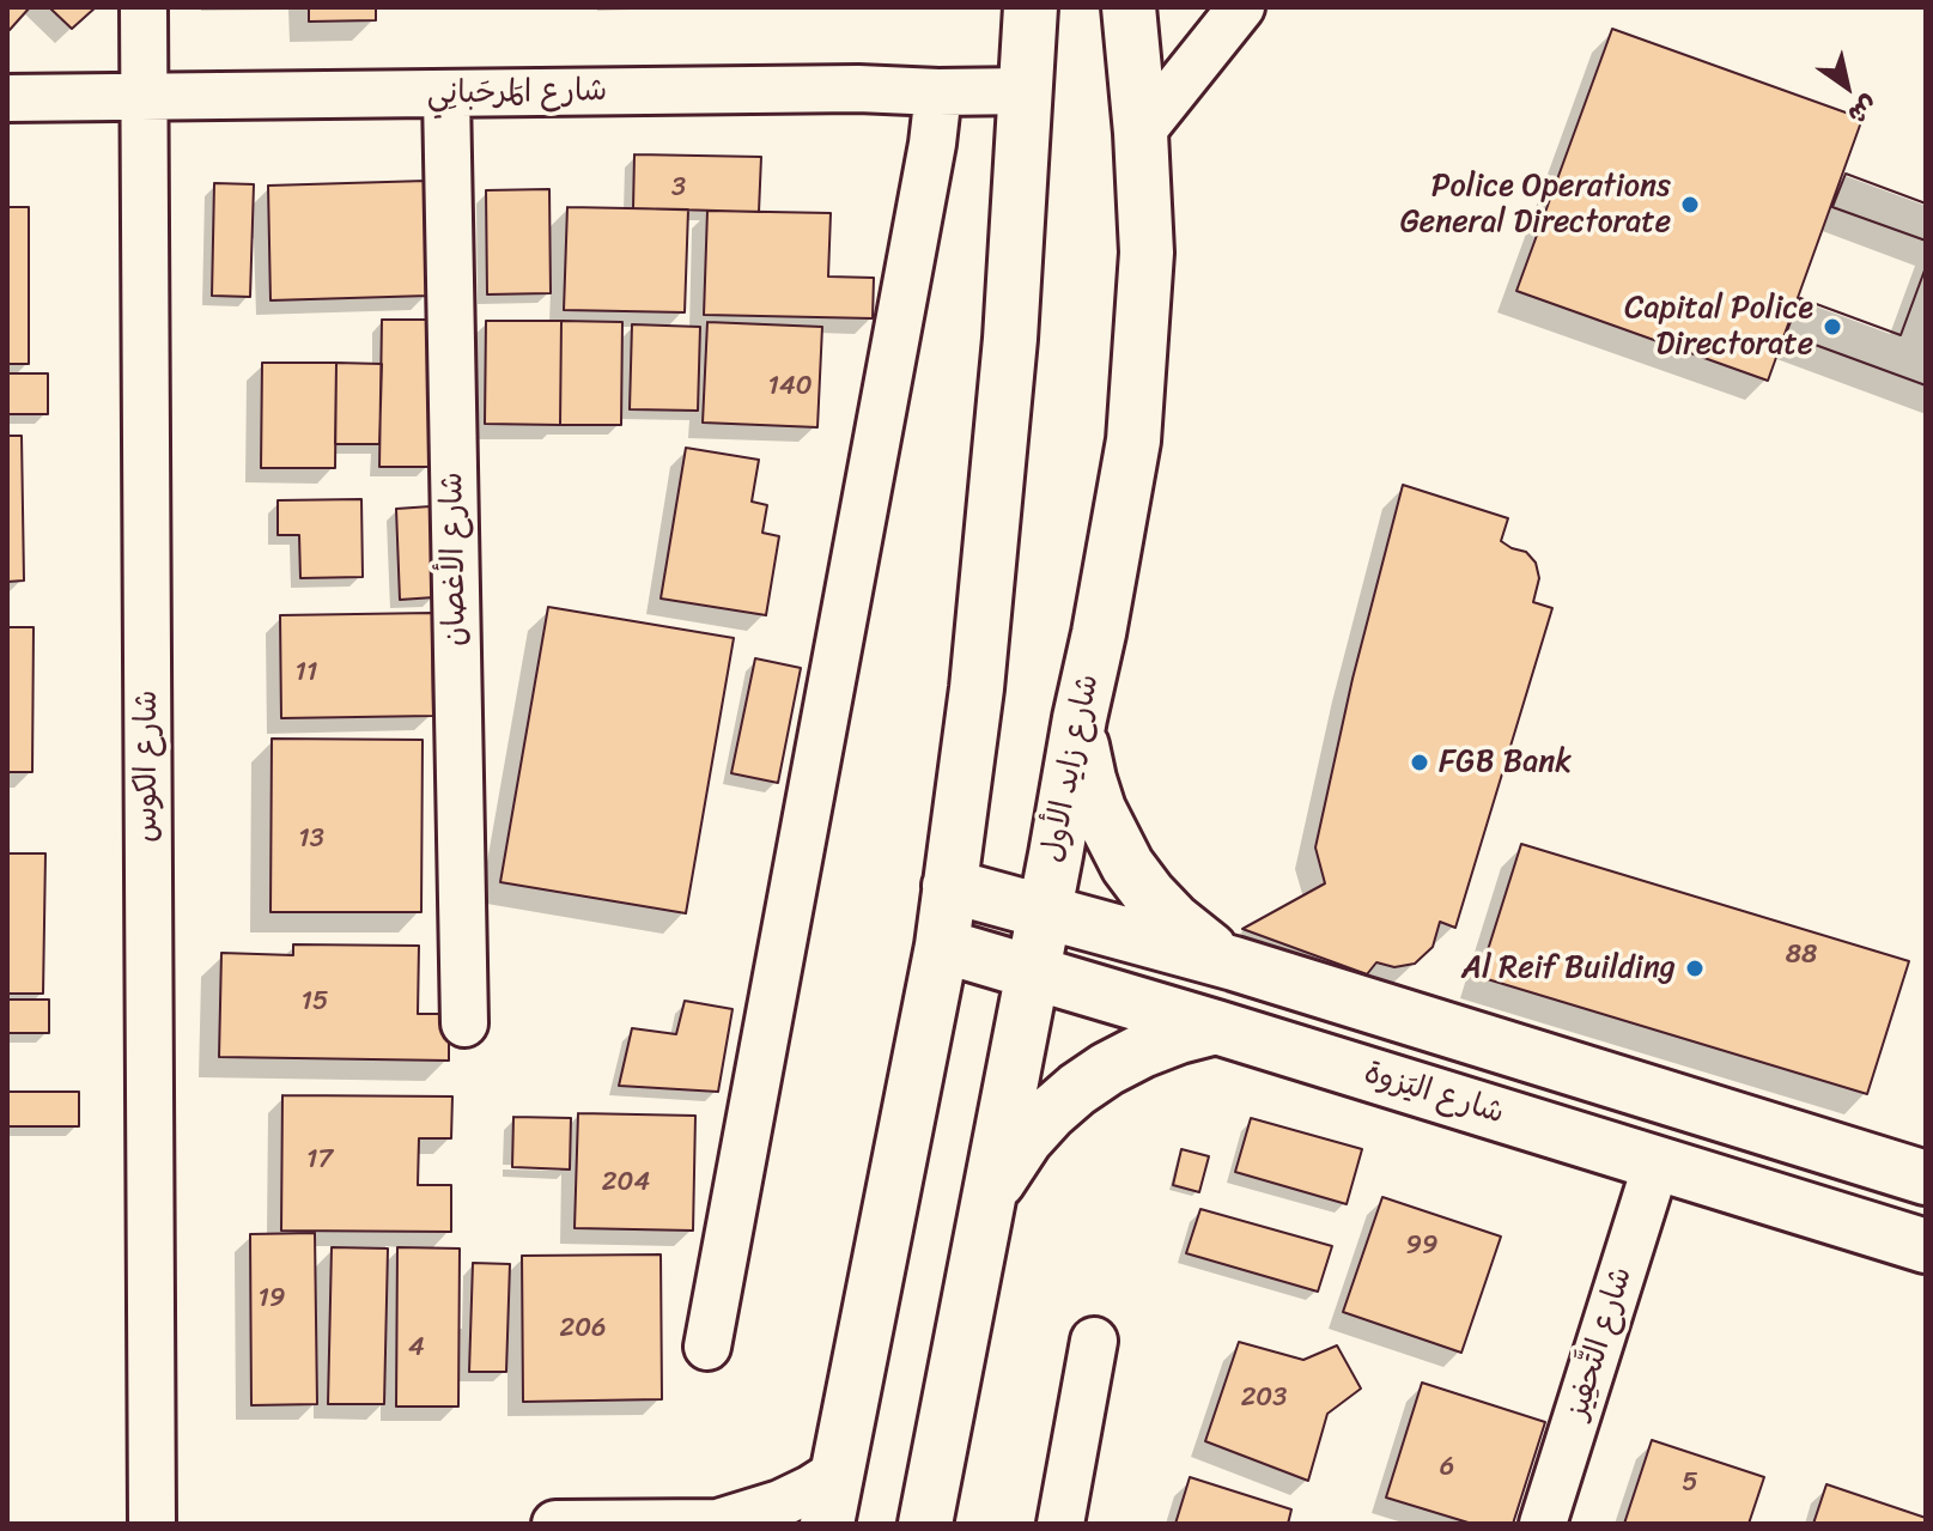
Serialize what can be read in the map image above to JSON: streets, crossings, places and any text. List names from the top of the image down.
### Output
{
  "streets": {
    "main road": ["شارع زايد الأول", "شارع اليَزوة"],
    "street": [
      "شارع المَرحَبانِي",
      "شارع الأغصان",
      "شارع الكوس",
      "شارع التَّحفِيز"
    ]
  },
  "crossings": [
    ["شارع المَرحَبانِي", "شارع الأغصان"],
    ["شارع المَرحَبانِي", "شارع الكوس"],
    ["شارع زايد الأول", "شارع اليَزوة"],
    ["شارع اليَزوة", "شارع التَّحفِيز"]
  ],
  "places": [
    "Police Operations General Directorate",
    "Capital Police Directorate",
    "FGB Bank",
    "Al Reif Building"
  ],
  "house_numbers": [
    "3",
    "140",
    "11",
    "13",
    "88",
    "15",
    "17",
    "204",
    "99",
    "19",
    "206",
    "4",
    "203",
    "6",
    "5"
  ],
  "north": "bottom right"
}
